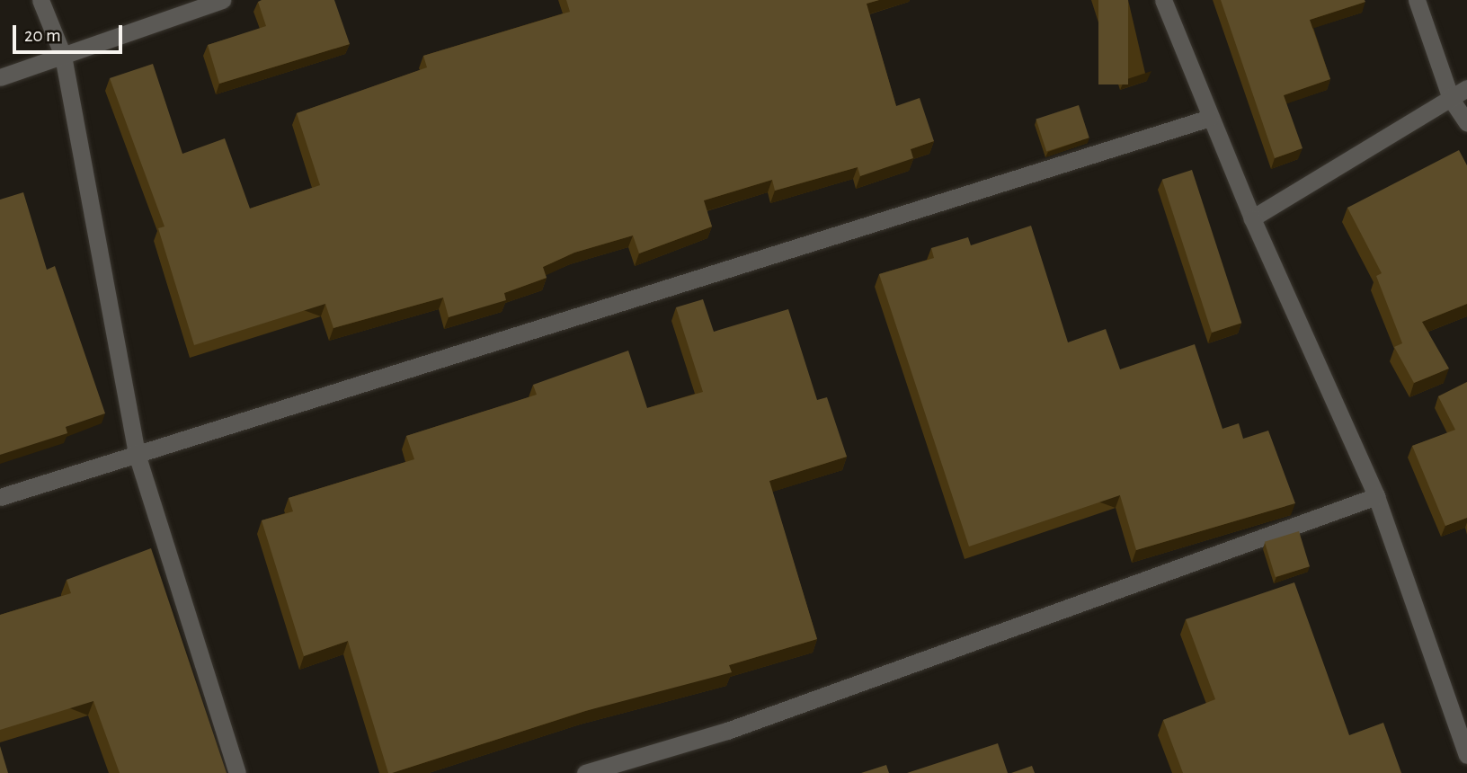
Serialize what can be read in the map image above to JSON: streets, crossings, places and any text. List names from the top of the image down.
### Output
{
  "scale_bar": "20 m"
}
